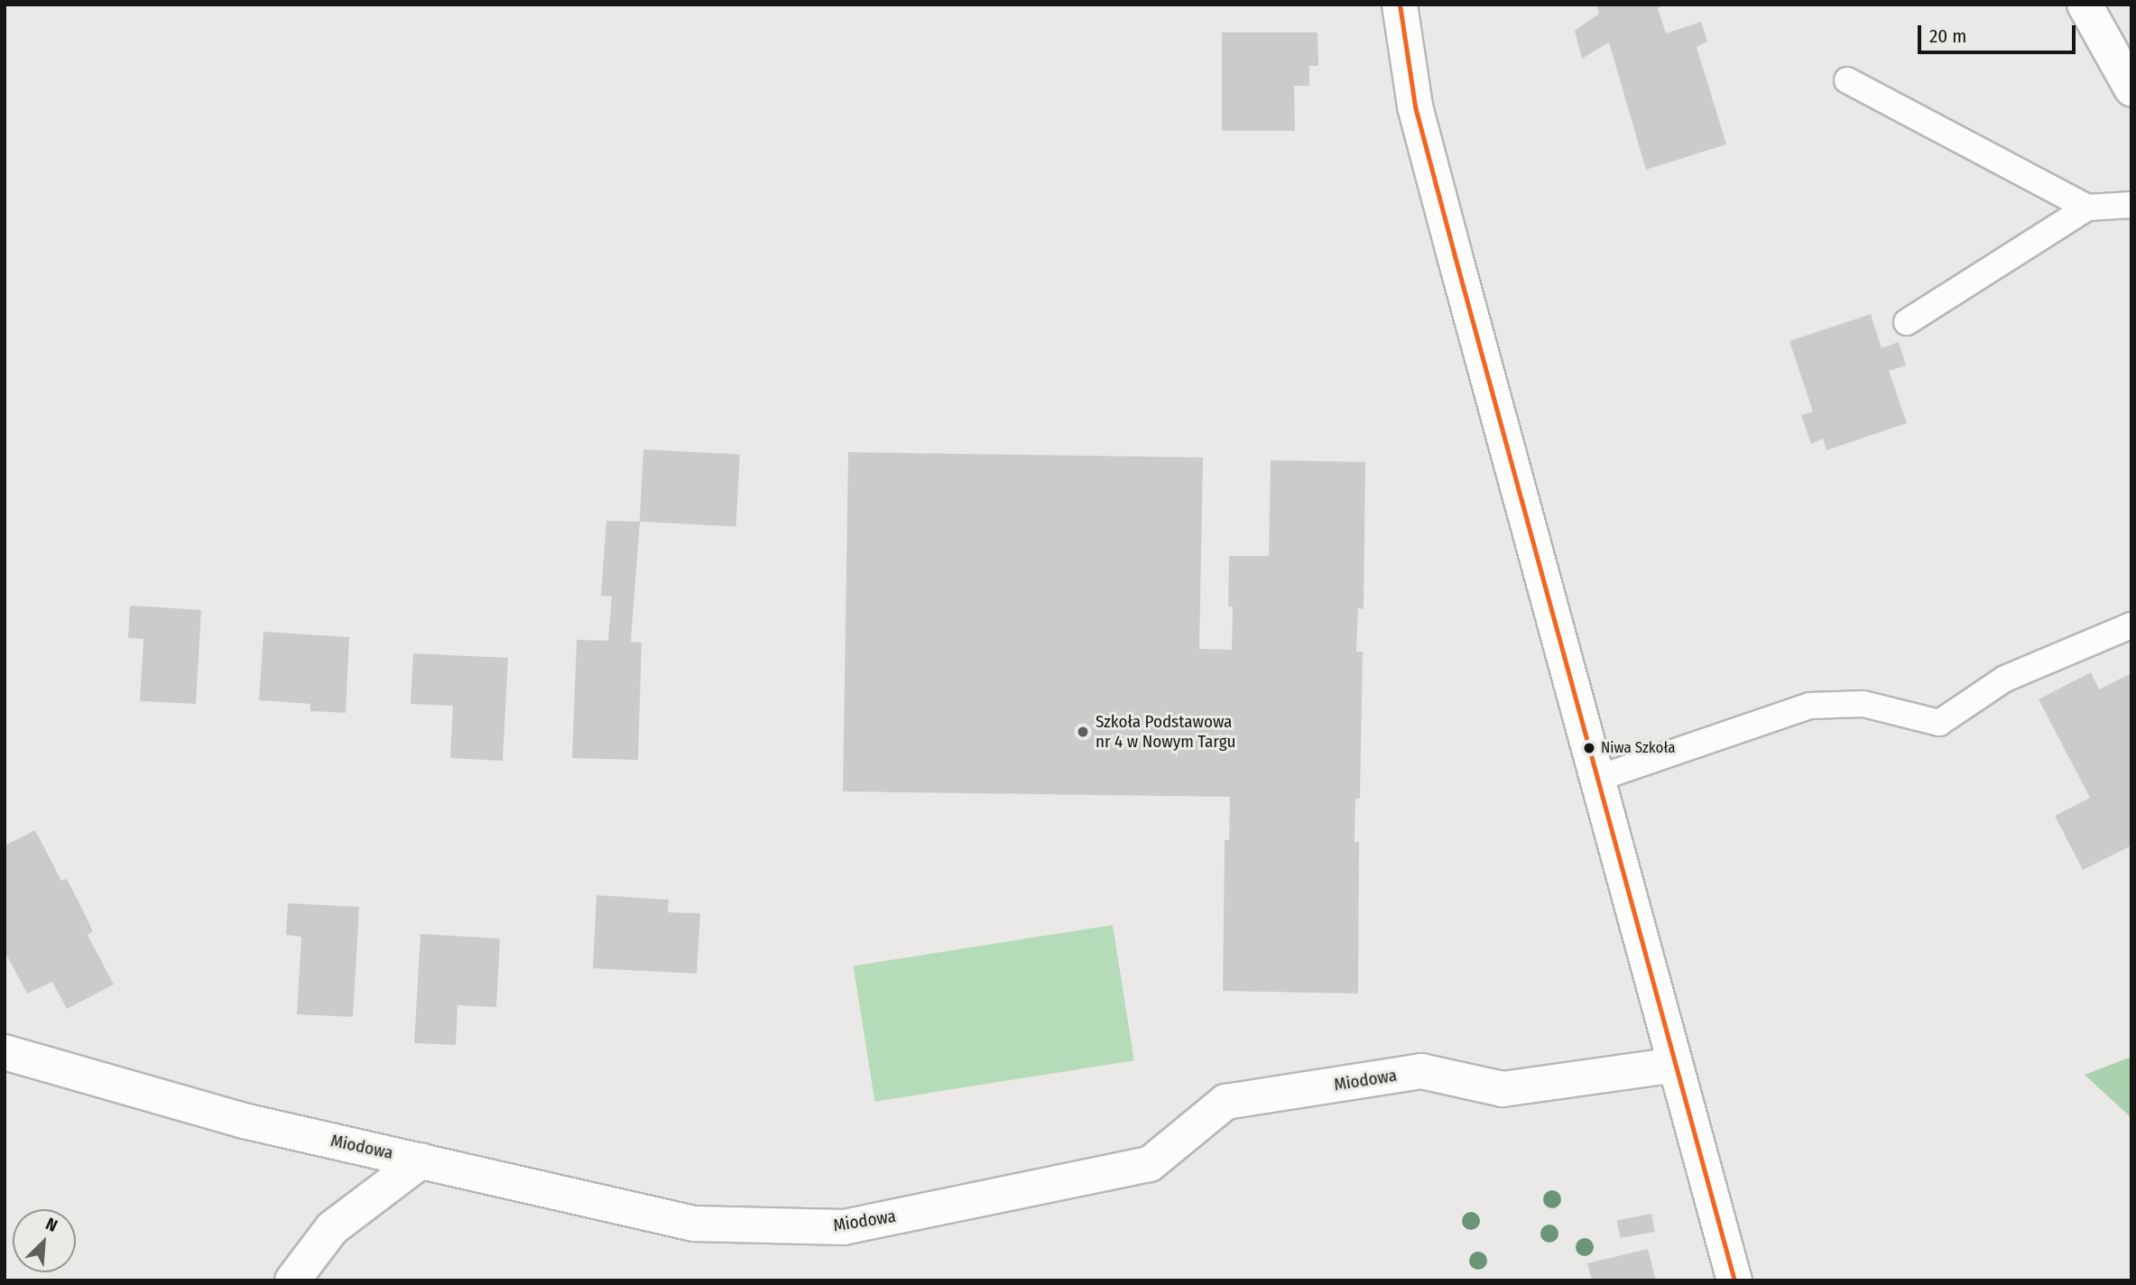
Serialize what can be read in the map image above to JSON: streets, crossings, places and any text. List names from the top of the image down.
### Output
{
  "streets": {
    "street": ["Miodowa"]
  },
  "places": ["Szkoła Podstawowa nr 4 w Nowym Targu", "Niwa Szkoła"],
  "scale_bar": "20 m",
  "north": "top right"
}
